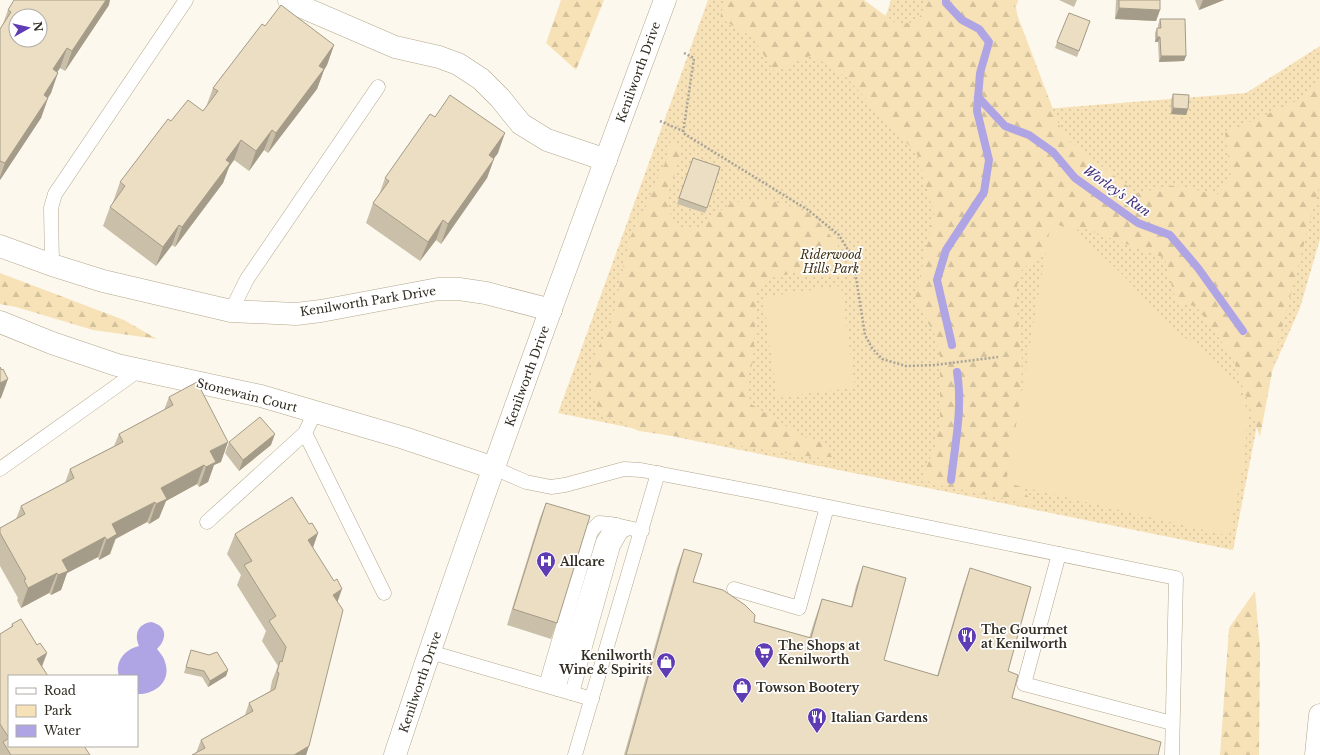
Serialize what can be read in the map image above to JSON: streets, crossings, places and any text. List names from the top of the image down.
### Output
{
  "streets": {
    "main road": ["Kenilworth Drive", "Kenilworth Park Drive", "Stonewain Court"]
  },
  "crossings": [
    ["Kenilworth Drive", "Kenilworth Park Drive"],
    ["Kenilworth Drive", "Stonewain Court"]
  ],
  "water": ["Worley's Run"],
  "parks": ["Riderwood Hills Park"],
  "places": {
    "hospital": ["Allcare"],
    "restaurant": ["The Gourmet at Kenilworth", "Italian Gardens"],
    "supermarket": ["The Shops at Kenilworth"],
    "shop": ["Kenilworth Wine & Spirits", "Towson Bootery"]
  },
  "legend": ["Road", "Park", "Water"],
  "north": "right"
}
